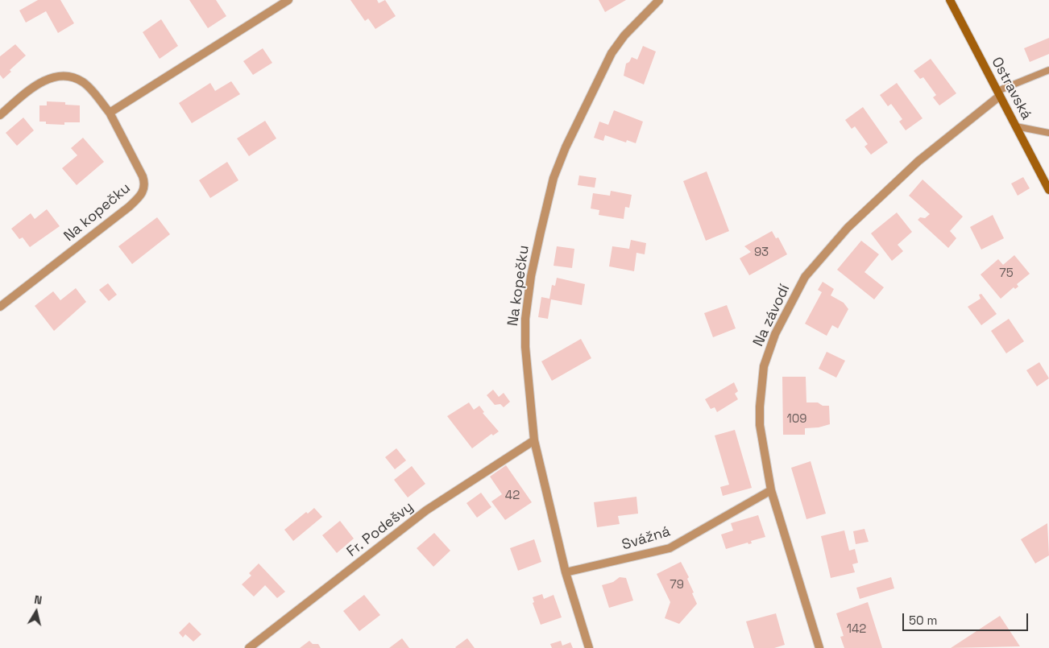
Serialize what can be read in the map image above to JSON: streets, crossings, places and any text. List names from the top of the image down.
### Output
{
  "streets": {
    "street": [
      "Ostravská",
      "Na kopečku",
      "Na závodí",
      "Fr. Podešvy",
      "Svážná"
    ]
  },
  "crossings": [
    ["Ostravská", "Na závodí"],
    ["Na kopečku", "Fr. Podešvy"],
    ["Na kopečku", "Svážná"],
    ["Na závodí", "Svážná"]
  ],
  "house_numbers": [
    "93",
    "75",
    "109",
    "42",
    "79",
    "142"
  ],
  "scale_bar": "50 m",
  "north": "top"
}
